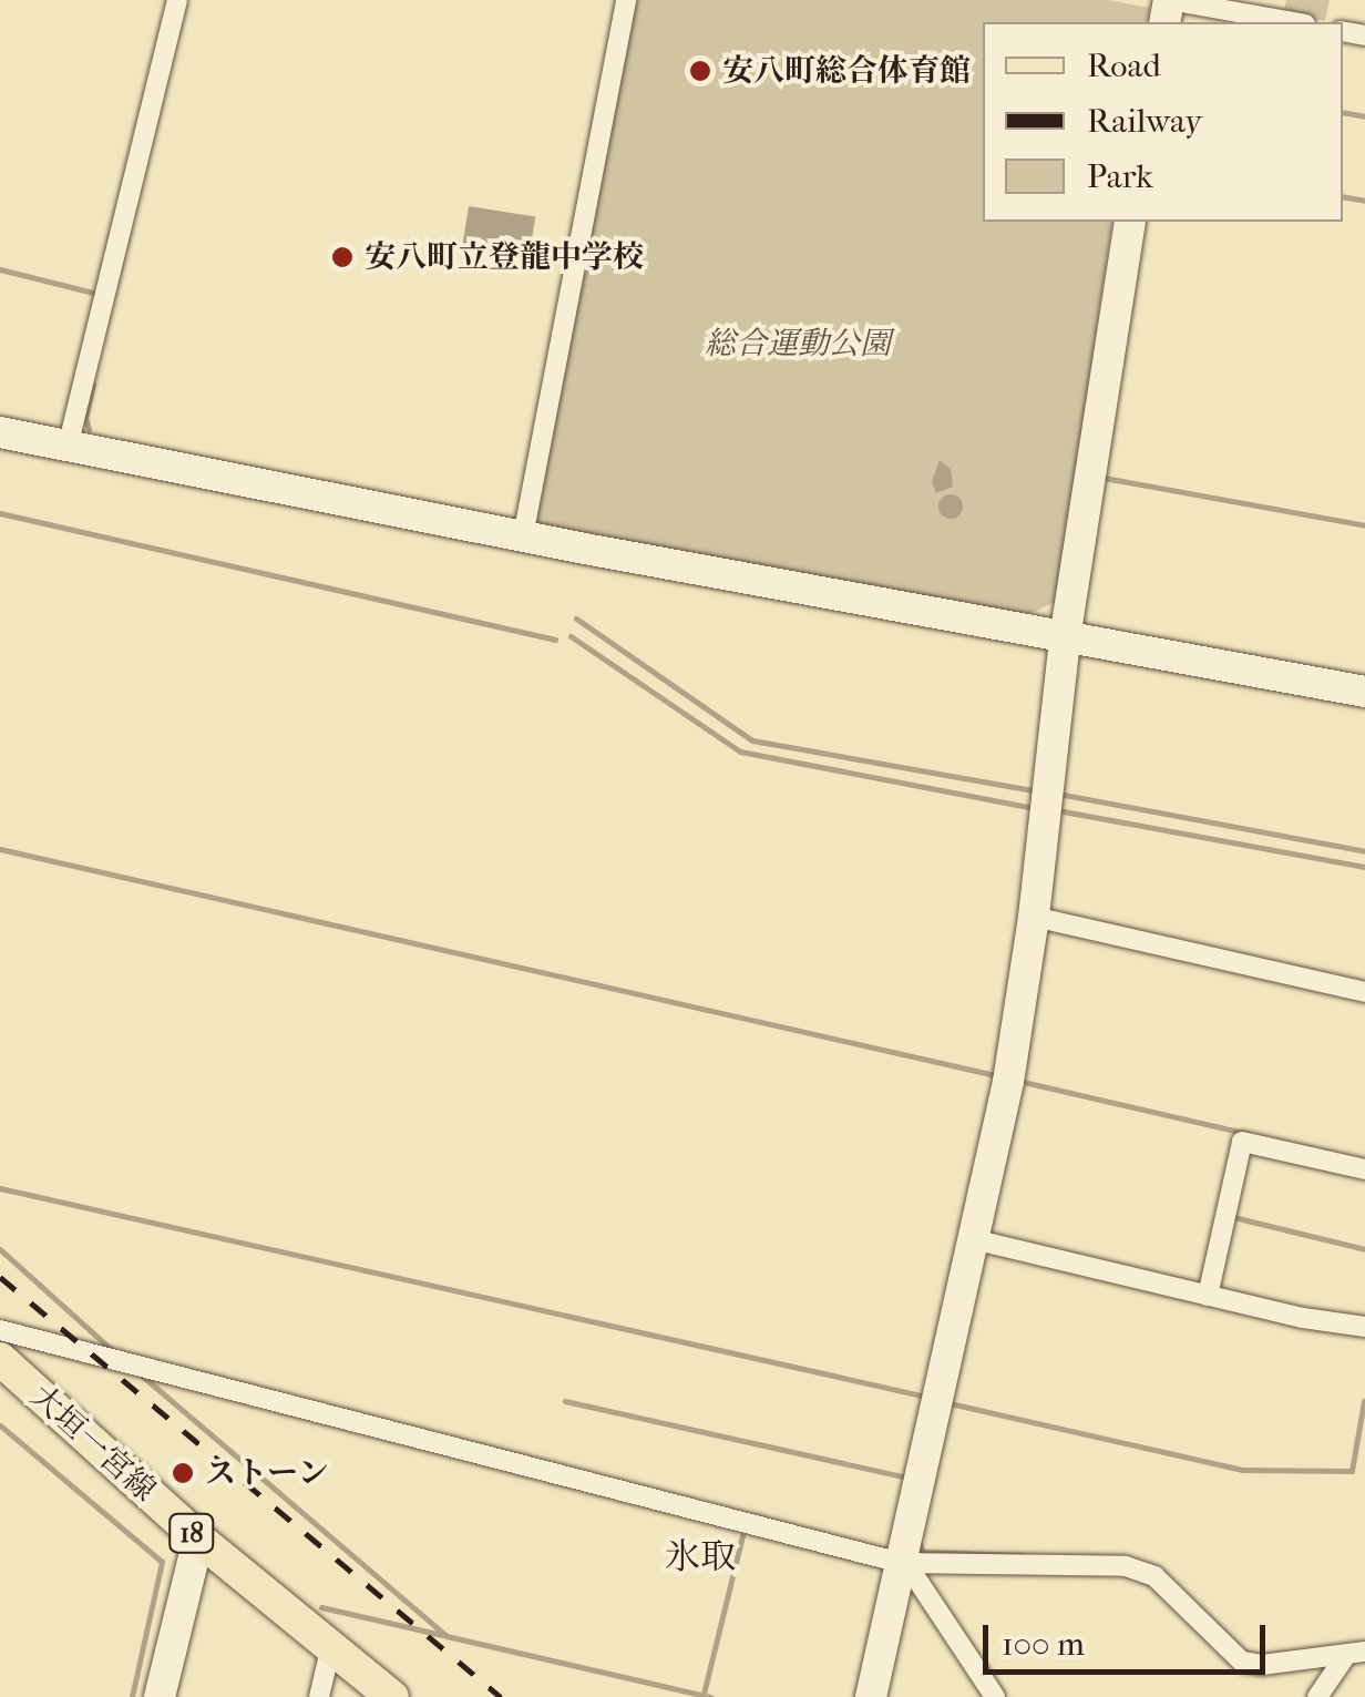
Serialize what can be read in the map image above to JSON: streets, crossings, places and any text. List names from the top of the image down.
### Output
{
  "streets": {
    "main road": ["大垣一宮線", "18"]
  },
  "districts": ["氷取"],
  "parks": ["総合運動公園"],
  "places": ["安八町総合体育館", "安八町立登龍中学校", "ストーン"],
  "legend": ["Road", "Railway", "Park"],
  "scale_bar": "100 m"
}
